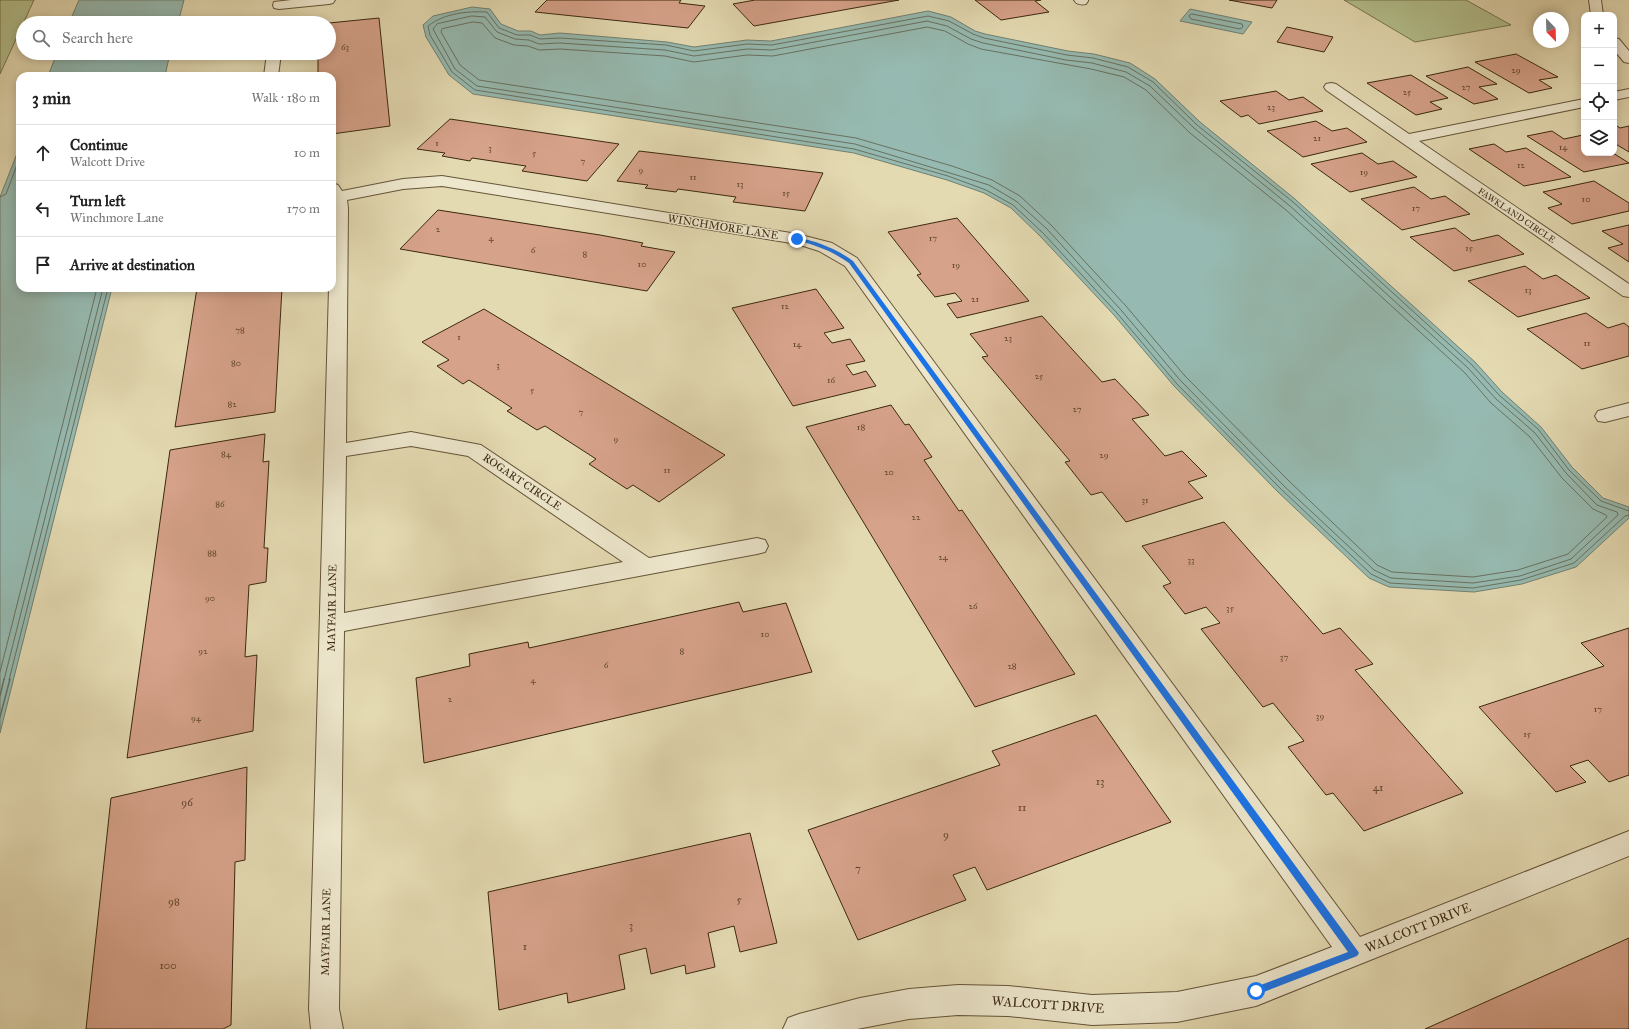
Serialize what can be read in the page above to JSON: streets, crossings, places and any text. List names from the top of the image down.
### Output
{
  "streets": {
    "street": [
      "FAWKLAND CIRCLE",
      "WINCHMORE LANE",
      "ROGART CIRCLE",
      "MAYFAIR LANE",
      "WALCOTT DRIVE"
    ]
  },
  "crossings": [
    ["WINCHMORE LANE", "WALCOTT DRIVE"],
    ["ROGART CIRCLE", "MAYFAIR LANE"]
  ],
  "house_numbers": [
    "63",
    "29",
    "27",
    "25",
    "23",
    "21",
    "1",
    "14",
    "3",
    "5",
    "7",
    "12",
    "9",
    "19",
    "11",
    "13",
    "15",
    "10",
    "17",
    "2",
    "4",
    "17",
    "15",
    "6",
    "8",
    "10",
    "19",
    "13",
    "21",
    "12",
    "78",
    "1",
    "23",
    "11",
    "14",
    "80",
    "3",
    "25",
    "16",
    "5",
    "82",
    "27",
    "7",
    "18",
    "9",
    "84",
    "29",
    "11",
    "20",
    "31",
    "86",
    "22",
    "88",
    "24",
    "33",
    "90",
    "26",
    "35",
    "10",
    "92",
    "8",
    "37",
    "6",
    "28",
    "4",
    "2",
    "17",
    "39",
    "94",
    "15",
    "13",
    "41",
    "96",
    "11",
    "9",
    "7",
    "5",
    "98",
    "3",
    "1",
    "100"
  ],
  "north": "bottom right",
  "page": {
    "map_buttons": ["+", "−"],
    "search": "Search here",
    "heading": ["3 min", "Walk · 180 m"],
    "list": [
      ["Continue", "Walcott Drive", "10 m"],
      ["Turn left", "Winchmore Lane", "170 m"],
      "Arrive at destination"
    ]
  }
}
